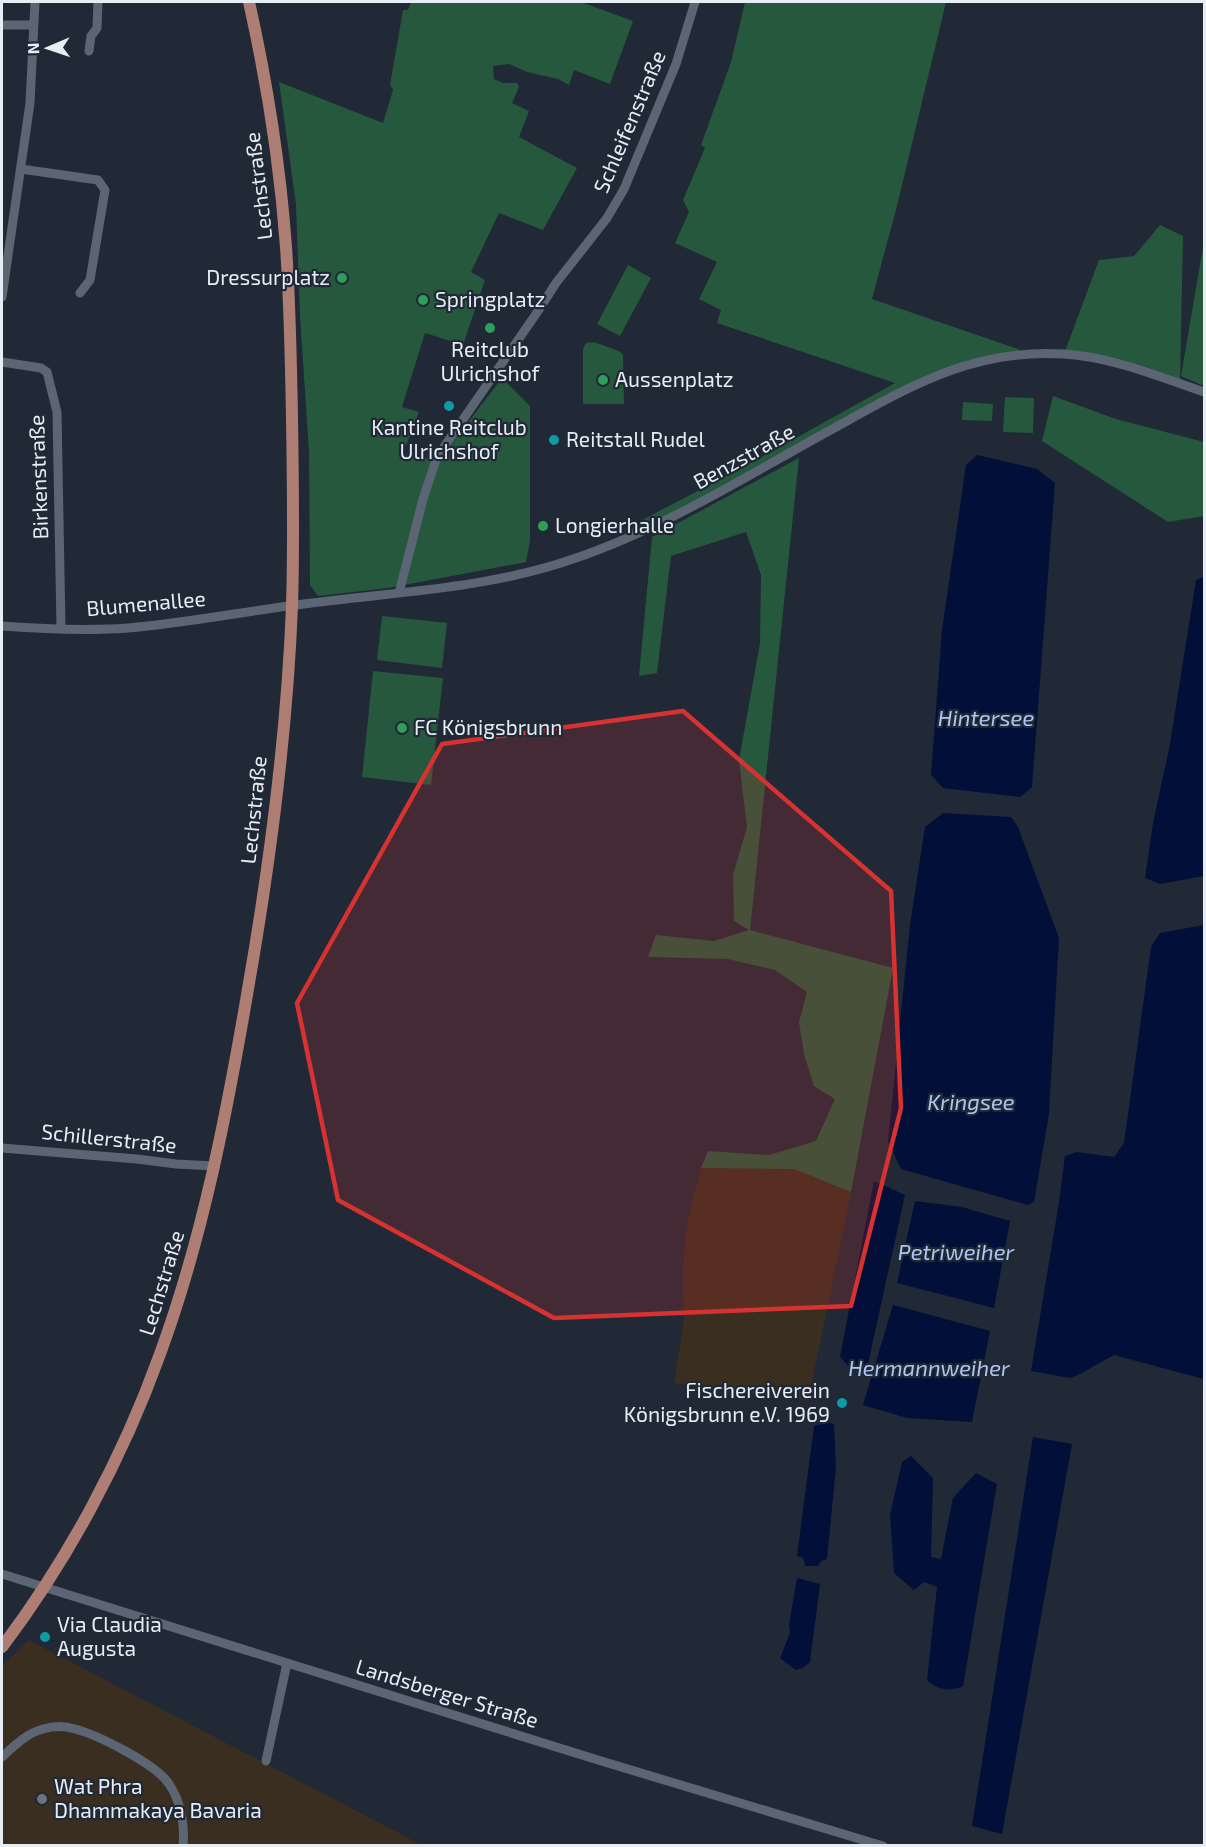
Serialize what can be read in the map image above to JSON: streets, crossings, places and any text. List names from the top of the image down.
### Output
{
  "streets": {
    "main road": ["Lechstraße"],
    "street": [
      "Schleifenstraße",
      "Benzstraße",
      "Birkenstraße",
      "Blumenallee",
      "Schillerstraße",
      "Landsberger Straße"
    ]
  },
  "crossings": [
    ["Schleifenstraße", "Benzstraße"],
    ["Lechstraße", "Benzstraße"],
    ["Lechstraße", "Blumenallee"],
    ["Lechstraße", "Schillerstraße"],
    ["Lechstraße", "Landsberger Straße"],
    ["Benzstraße", "Blumenallee"],
    ["Birkenstraße", "Blumenallee"]
  ],
  "water": [
    "Hintersee",
    "Kringsee",
    "Petriweiher",
    "Hermannweiher"
  ],
  "places": [
    "Dressurplatz",
    "Springplatz",
    "Reitclub Ulrichshof",
    "Aussenplatz",
    "Kantine Reitclub Ulrichshof",
    "Reitstall Rudel",
    "Longierhalle",
    "FC Königsbrunn",
    "Fischereiverein Königsbrunn e.V. 1969",
    "Via Claudia Augusta",
    "Wat Phra Dhammakaya Bavaria"
  ],
  "north": "left"
}
